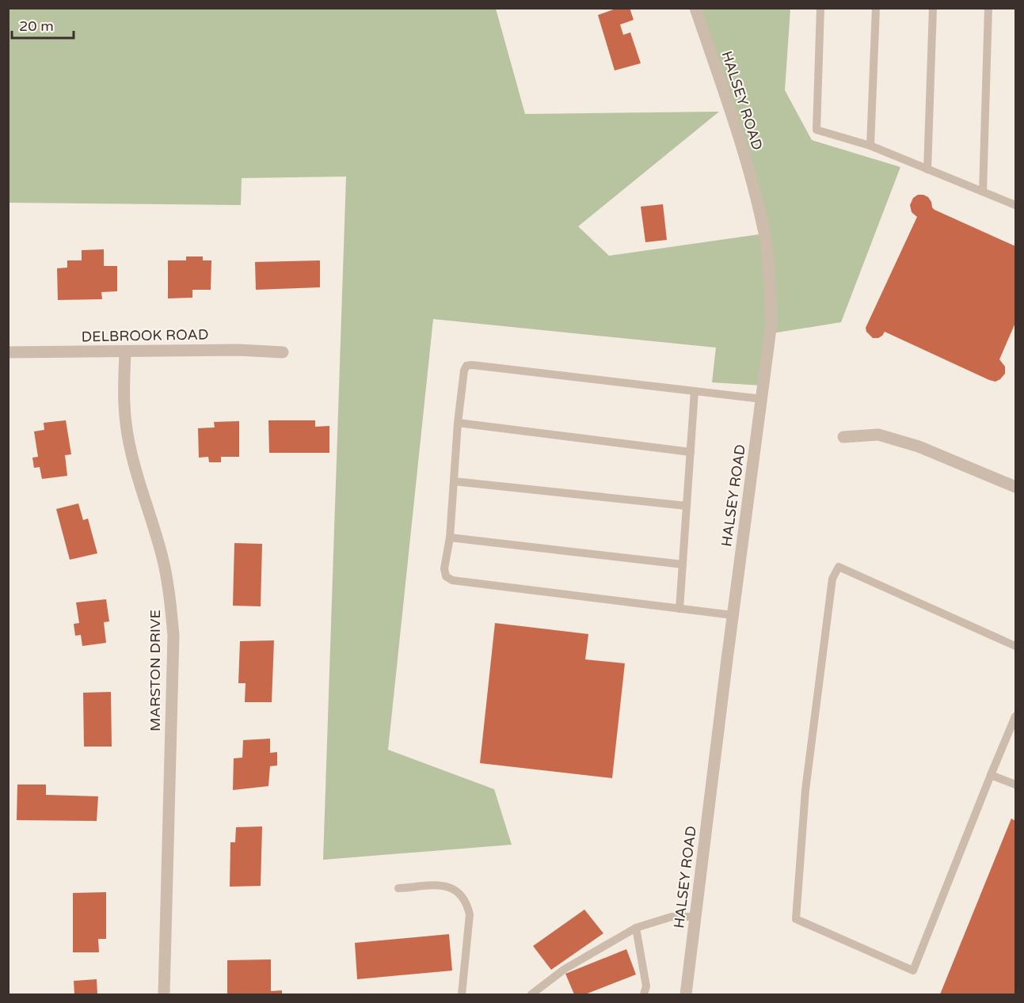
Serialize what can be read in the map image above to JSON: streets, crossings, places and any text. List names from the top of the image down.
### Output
{
  "streets": {
    "street": ["HALSEY ROAD", "DELBROOK ROAD", "MARSTON DRIVE"]
  },
  "crossings": [
    ["DELBROOK ROAD", "MARSTON DRIVE"]
  ],
  "scale_bar": "20 m"
}
